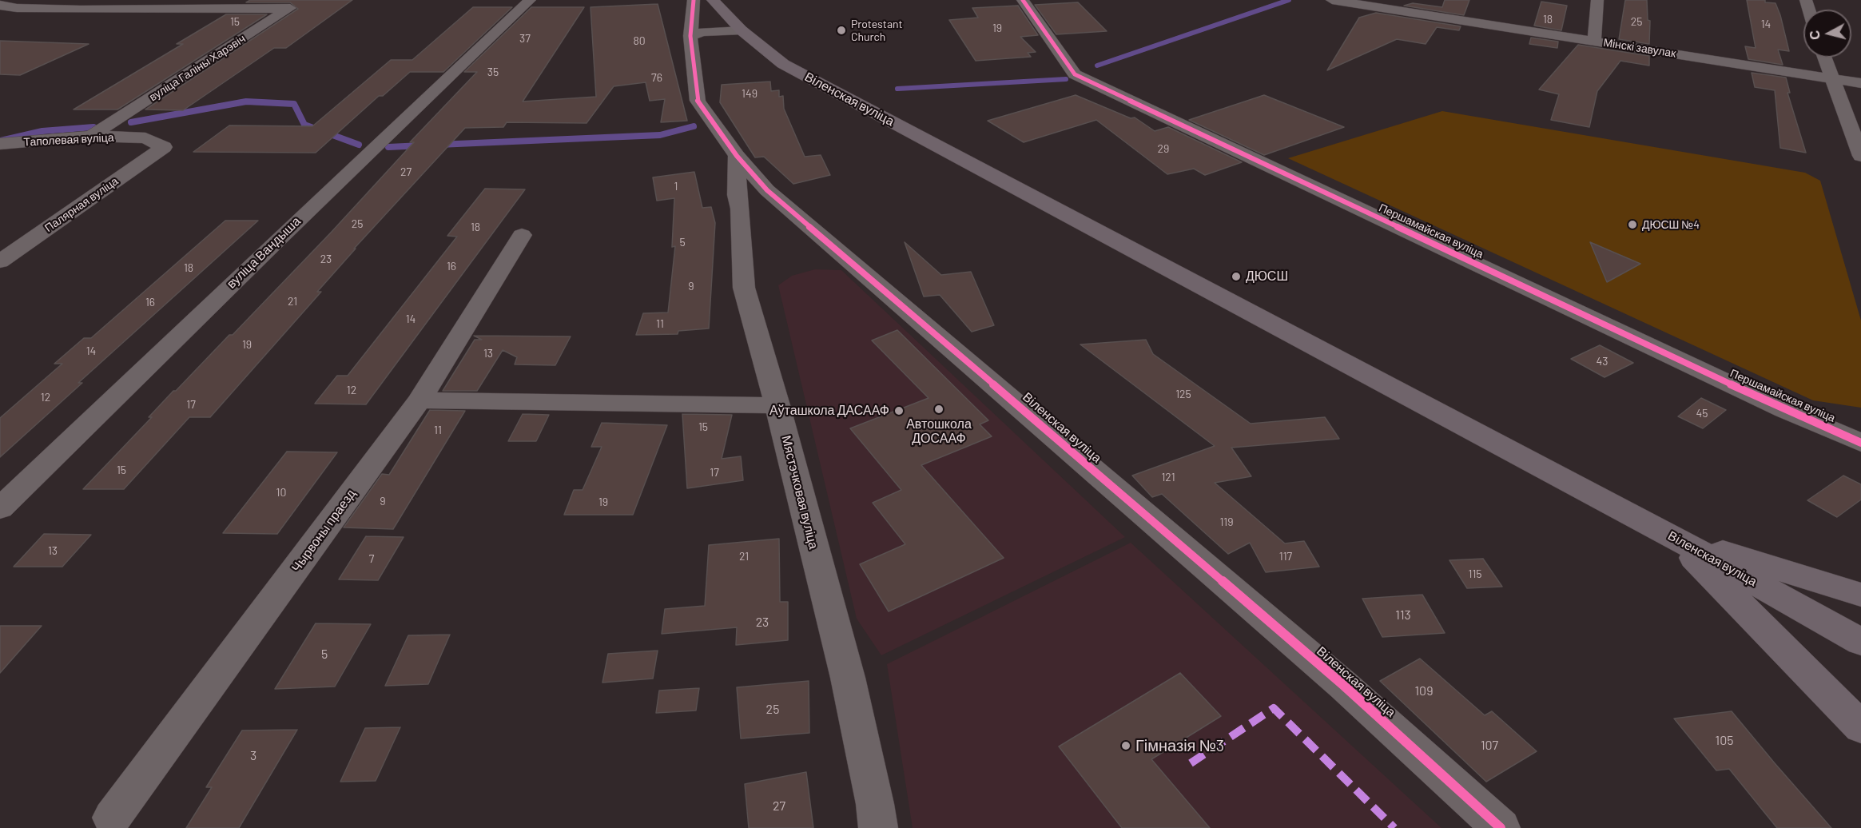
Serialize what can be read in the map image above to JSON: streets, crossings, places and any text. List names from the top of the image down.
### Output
{
  "streets": {
    "main road": ["Віленская вуліца"],
    "street": [
      "Мінскі завулак",
      "вуліца Галіны Харэвіч",
      "Таполевая вуліца",
      "Палярная вуліца",
      "Першамайская вуліца",
      "вуліца Вандыша",
      "Мястэчковая вуліца",
      "Чырвоны праезд"
    ]
  },
  "crossings": [
    ["вуліца Галіны Харэвіч", "Таполевая вуліца"],
    ["Віленская вуліца", "Мястэчковая вуліца"],
    ["Таполевая вуліца", "Палярная вуліца"]
  ],
  "places": [
    "Protestant Church",
    "ДЮСШ №4",
    "ДЮСШ",
    "Автошкола ДОСААФ",
    "Аўташкола ДАСААФ",
    "Гімназія №3"
  ],
  "house_numbers": [
    "18",
    "15",
    "25",
    "14",
    "19",
    "37",
    "80",
    "35",
    "76",
    "149",
    "29",
    "27",
    "1",
    "25",
    "18",
    "5",
    "23",
    "16",
    "18",
    "9",
    "21",
    "16",
    "14",
    "11",
    "19",
    "14",
    "13",
    "43",
    "12",
    "125",
    "12",
    "17",
    "45",
    "15",
    "11",
    "15",
    "17",
    "121",
    "10",
    "9",
    "19",
    "119",
    "13",
    "21",
    "117",
    "7",
    "115",
    "113",
    "23",
    "5",
    "109",
    "25",
    "105",
    "107",
    "3",
    "27"
  ],
  "north": "left"
}
